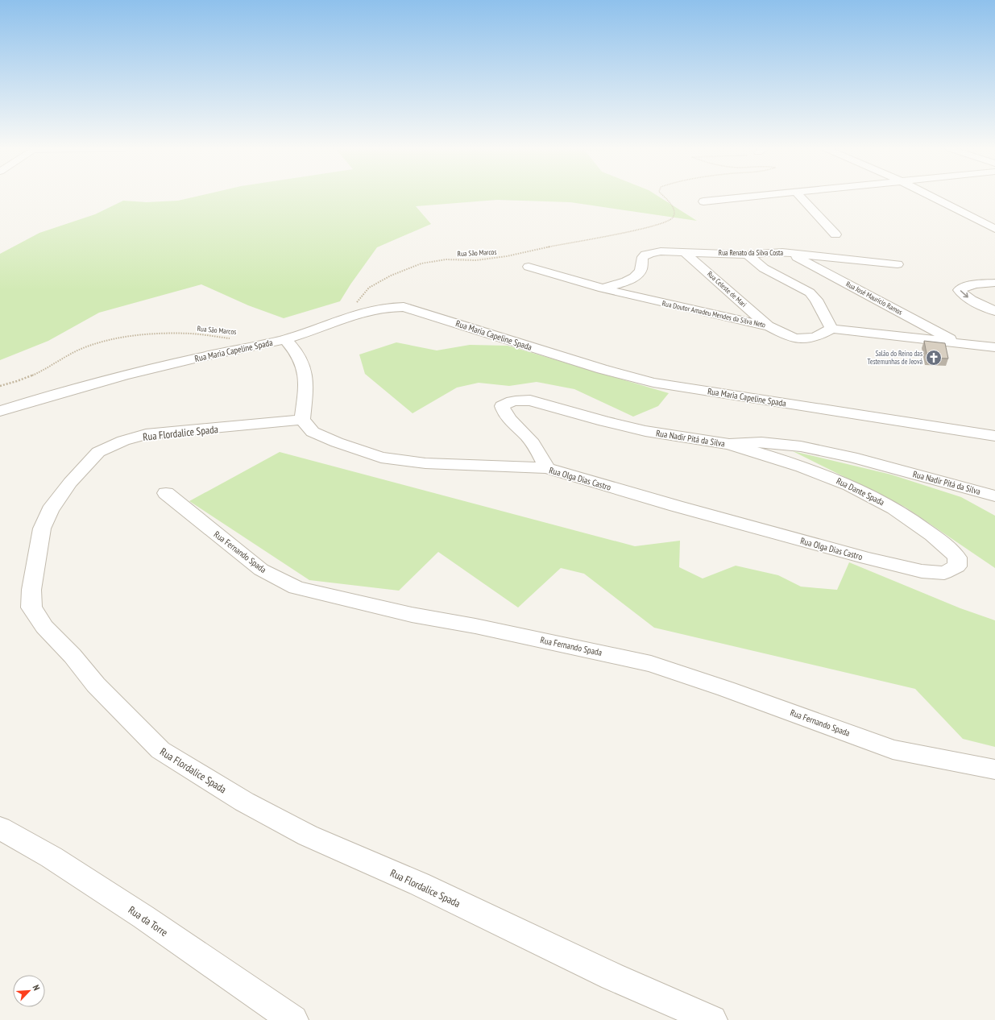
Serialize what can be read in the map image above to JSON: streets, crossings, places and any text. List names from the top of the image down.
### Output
{
  "streets": {
    "street": [
      "Rua Renato da Silva Costa",
      "Rua Celeste de Mari",
      "Rua José Maurício Ramos",
      "Rua Doutor Amadeu Mendes da Silva Neto",
      "Rua Maria Capeline Spada",
      "Rua Flordalice Spada",
      "Rua Nadir Pitá da Silva",
      "Rua Olga Dias Castro",
      "Rua Dante Spada",
      "Rua Fernando Spada",
      "Rua da Torre"
    ],
    "path": ["Rua São Marcos"]
  },
  "crossings": [
    ["Rua Renato da Silva Costa", "Rua Celeste de Mari"],
    ["Rua Renato da Silva Costa", "Rua José Maurício Ramos"],
    ["Rua Renato da Silva Costa", "Rua Doutor Amadeu Mendes da Silva Neto"],
    ["Rua Celeste de Mari", "Rua Doutor Amadeu Mendes da Silva Neto"],
    ["Rua Flordalice Spada", "Rua Olga Dias Castro"],
    ["Rua Nadir Pitá da Silva", "Rua Olga Dias Castro"],
    ["Rua Nadir Pitá da Silva", "Rua Dante Spada"],
    ["Rua Olga Dias Castro", "Rua Dante Spada"]
  ],
  "places": {
    "church": ["Salão do Reino das Testemunhas de Jeová"]
  },
  "north": "top right"
}
